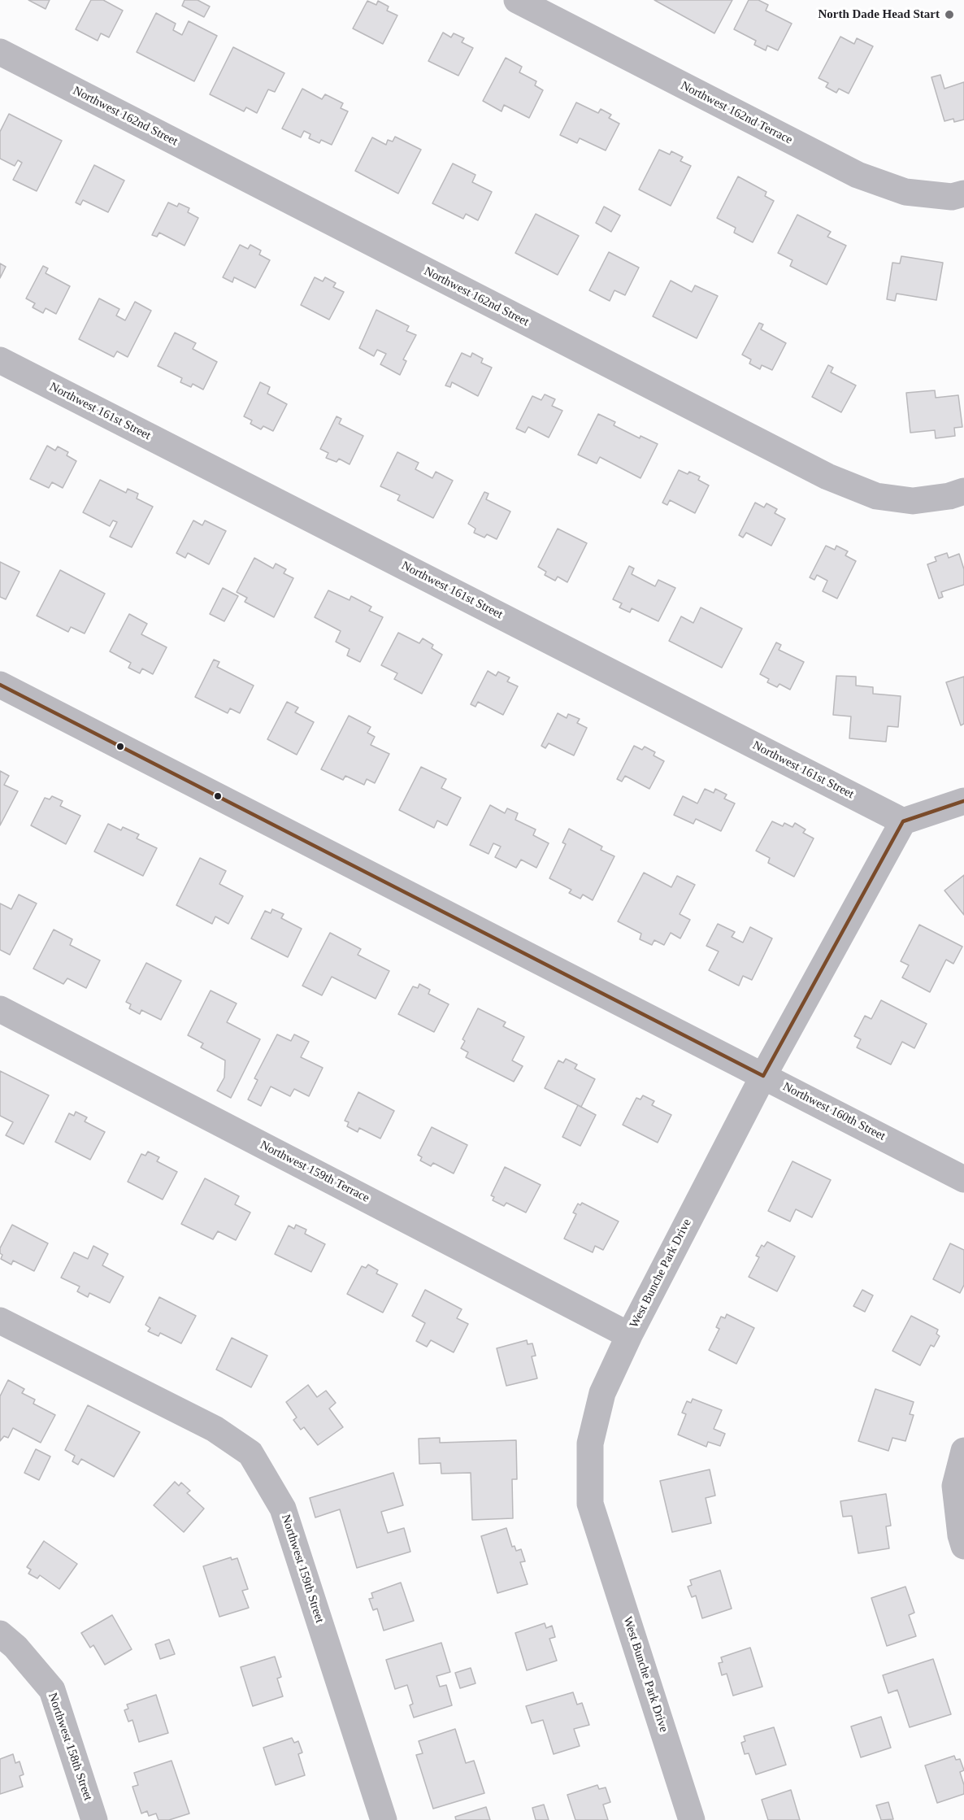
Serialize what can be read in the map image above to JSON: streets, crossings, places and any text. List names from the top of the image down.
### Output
{
  "streets": {
    "street": [
      "Northwest 162nd Terrace",
      "Northwest 162nd Street",
      "Northwest 161st Street",
      "Northwest 160th Street",
      "Northwest 159th Terrace",
      "West Bunche Park Drive",
      "Northwest 159th Street",
      "Northwest 158th Street"
    ]
  },
  "crossings": [
    ["Northwest 161st Street", "West Bunche Park Drive"],
    ["Northwest 160th Street", "West Bunche Park Drive"],
    ["Northwest 159th Terrace", "West Bunche Park Drive"]
  ],
  "places": ["North Dade Head Start"]
}
